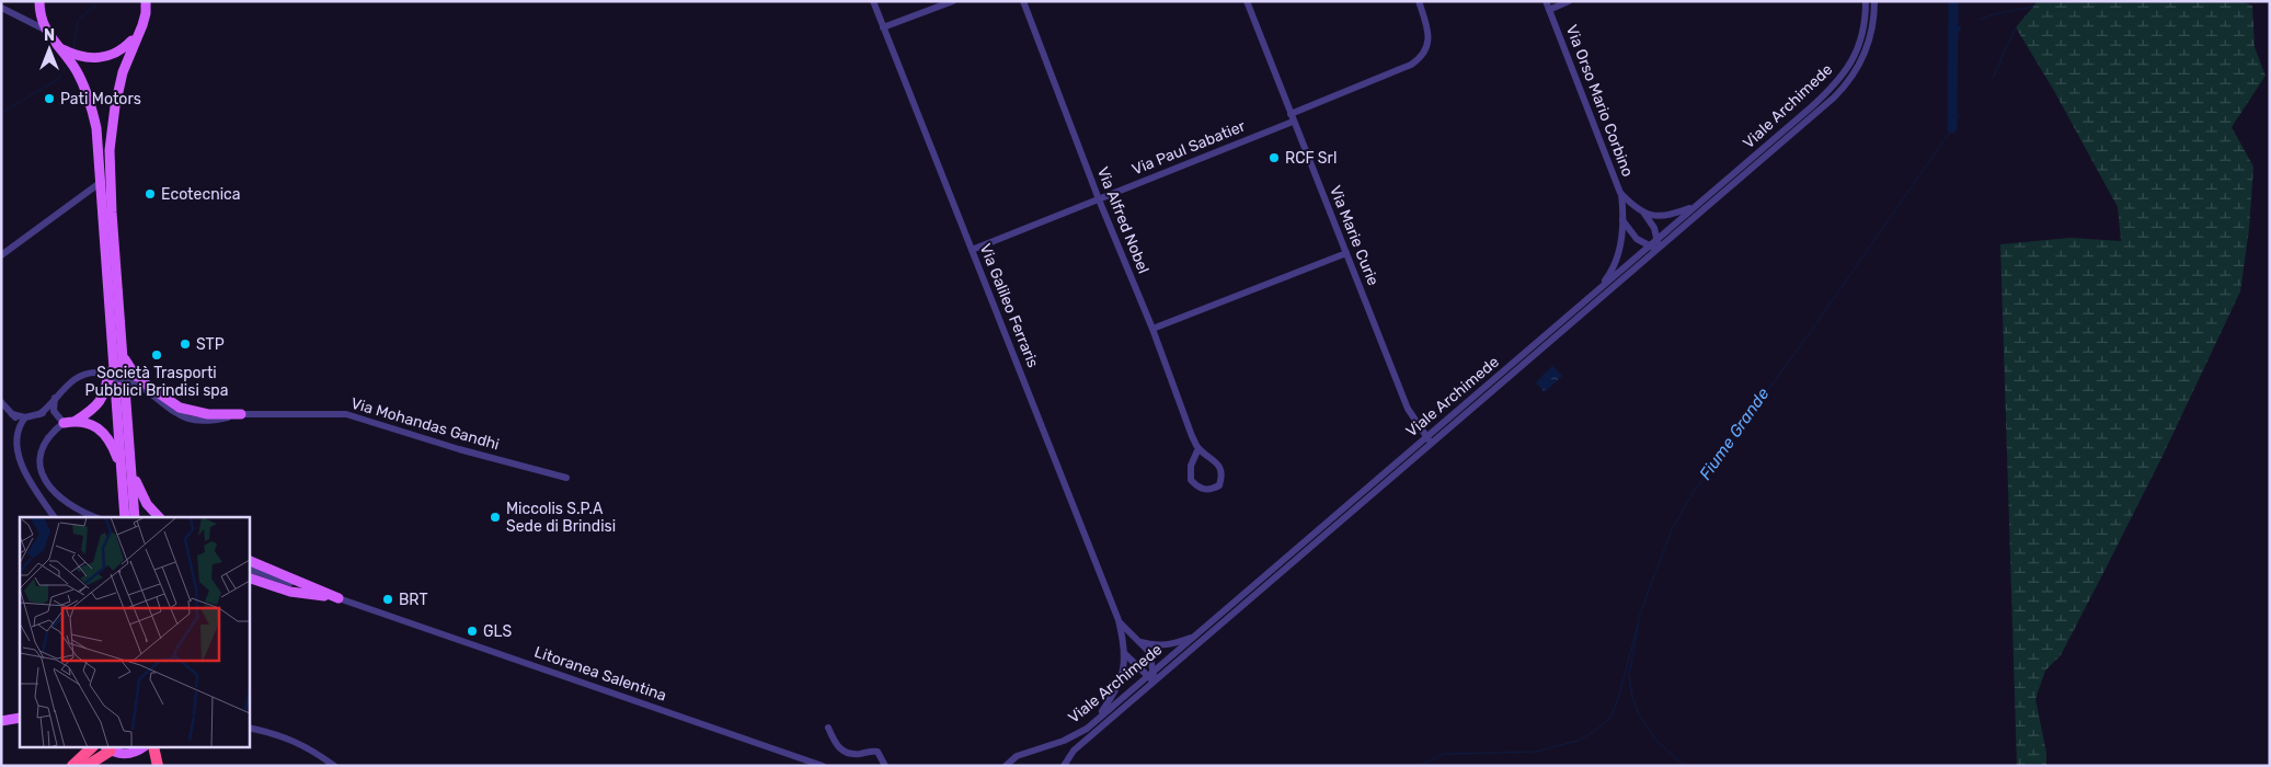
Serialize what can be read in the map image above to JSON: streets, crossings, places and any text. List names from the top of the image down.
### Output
{
  "streets": {
    "street": [
      "Via Orso Mario Corbino",
      "Viale Archimede",
      "Via Paul Sabatier",
      "Via Alfred Nobel",
      "Via Marie Curie",
      "Via Galileo Ferraris",
      "Via Mohandas Gandhi",
      "Litoranea Salentina"
    ]
  },
  "crossings": [
    ["Viale Archimede", "Via Marie Curie"],
    ["Viale Archimede", "Via Galileo Ferraris"],
    ["Via Paul Sabatier", "Via Alfred Nobel"],
    ["Via Paul Sabatier", "Via Marie Curie"],
    ["Via Paul Sabatier", "Via Galileo Ferraris"]
  ],
  "water": ["Fiume Grande"],
  "places": [
    "Pati Motors",
    "RCF Srl",
    "Ecotecnica",
    "STP",
    "Società Trasporti Pubblici Brindisi spa",
    "Miccolis S.P.A Sede di Brindisi",
    "BRT",
    "GLS"
  ],
  "north": "top"
}
